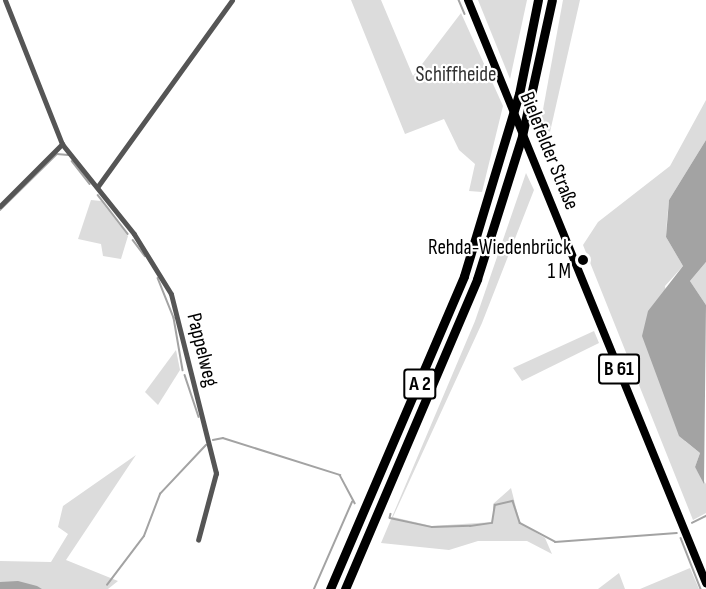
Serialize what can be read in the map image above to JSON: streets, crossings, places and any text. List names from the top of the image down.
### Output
{
  "streets": {
    "highway": ["A 2"],
    "main road": ["Bielefelder Straße", "B 61"],
    "street": ["Pappelweg"]
  },
  "parks": ["Schiffheide"],
  "places": ["Rehda-Wiedenbrück 1 M"]
}
